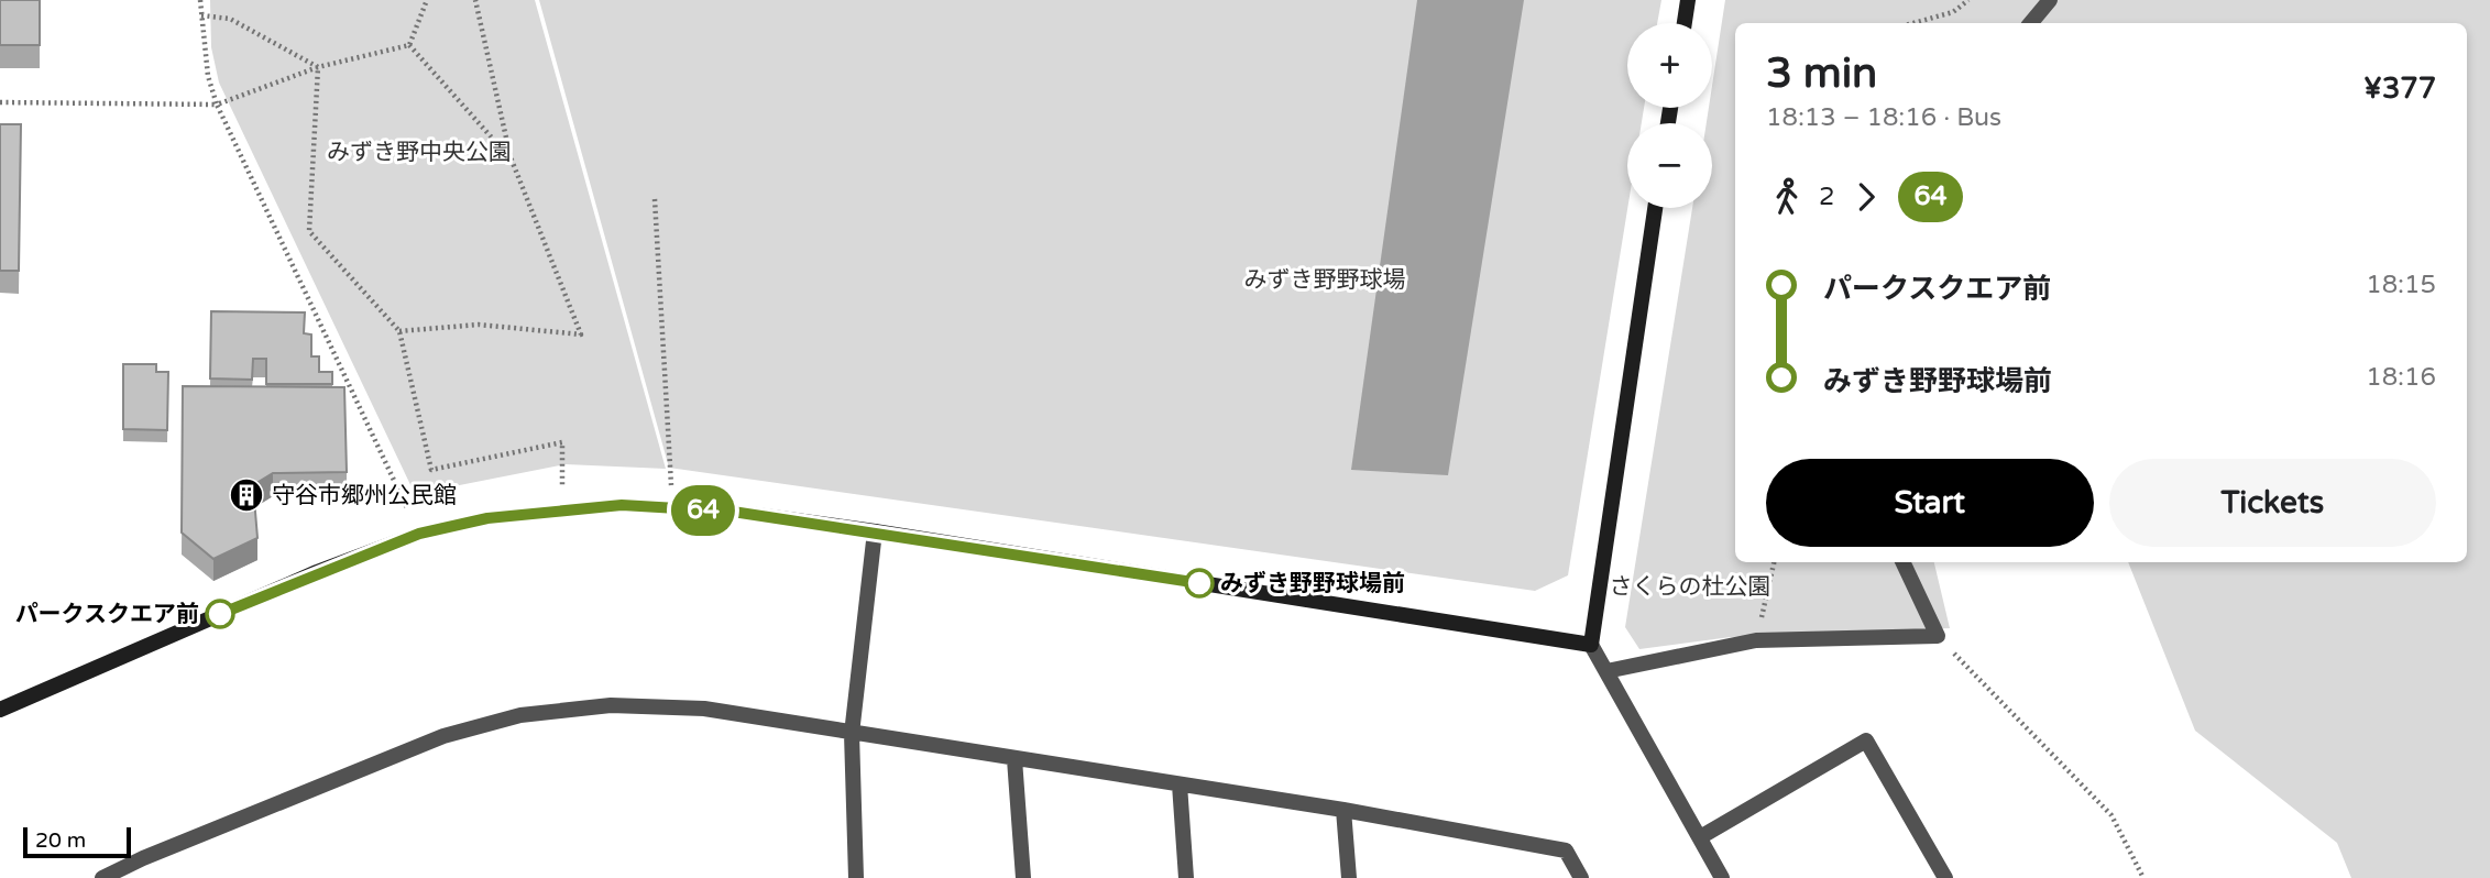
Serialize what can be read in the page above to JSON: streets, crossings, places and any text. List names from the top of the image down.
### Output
{
  "parks": ["みずき野中央公園", "みずき野野球場", "さくらの杜公園"],
  "places": {
    "building": ["守谷市郷州公民館"],
    "other": ["みずき野野球場前", "パークスクエア前"]
  },
  "lines": ["bus line 64"],
  "scale_bar": "20 m",
  "page": {
    "on_map": "64",
    "map_buttons": ["+", "−"],
    "heading": ["3 min", "18:13 – 18:16 · Bus", "¥377"],
    "legs": ["2", "64"],
    "list": [
      {
        "name": "パークスクエア前",
        "value": "18:15"
      },
      {
        "name": "みずき野野球場前",
        "value": "18:16"
      }
    ],
    "buttons": ["Start", "Tickets"],
    "scale": "20 m"
  }
}
